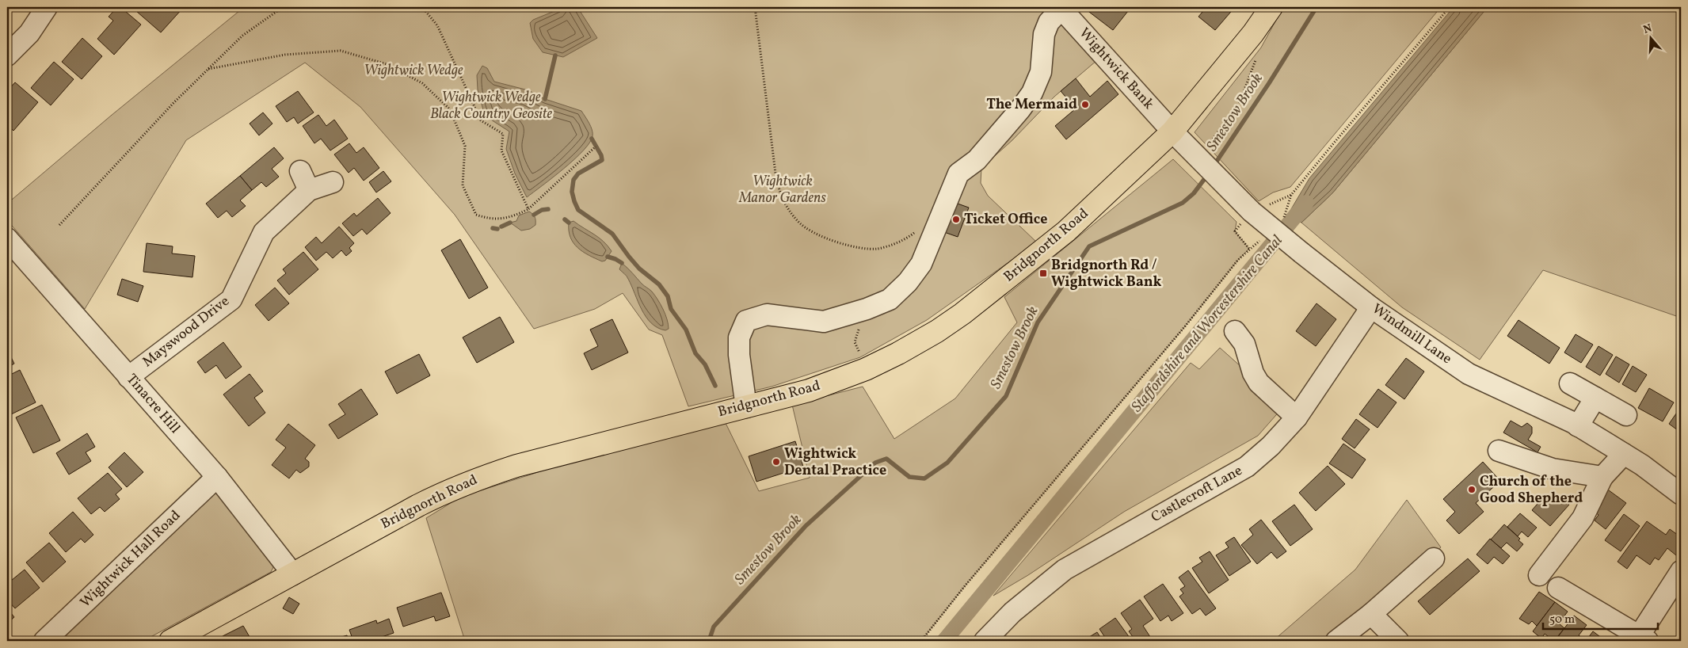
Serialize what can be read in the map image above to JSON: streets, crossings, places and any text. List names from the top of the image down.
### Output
{
  "streets": {
    "highway": ["Bridgnorth Road"],
    "street": [
      "Wightwick Bank",
      "Mayswood Drive",
      "Windmill Lane",
      "Tinacre Hill",
      "Castlecroft Lane",
      "Wightwick Hall Road"
    ]
  },
  "crossings": [
    ["Wightwick Bank", "Bridgnorth Road"],
    ["Wightwick Bank", "Windmill Lane"],
    ["Bridgnorth Road", "Windmill Lane"],
    ["Bridgnorth Road", "Tinacre Hill"],
    ["Mayswood Drive", "Tinacre Hill"],
    ["Windmill Lane", "Castlecroft Lane"],
    ["Tinacre Hill", "Wightwick Hall Road"]
  ],
  "water": ["Smestow Brook", "Staffordshire and Worcestershire Canal"],
  "parks": ["Wightwick Wedge", "Wightwick Wedge Black Country Geosite", "Wightwick Manor Gardens"],
  "places": {
    "other": [
      "The Mermaid",
      "Ticket Office",
      "Wightwick Dental Practice",
      "Church of the Good Shepherd"
    ],
    "transit": ["Bridgnorth Rd / Wightwick Bank"]
  },
  "scale_bar": "50 m",
  "north": "top"
}
